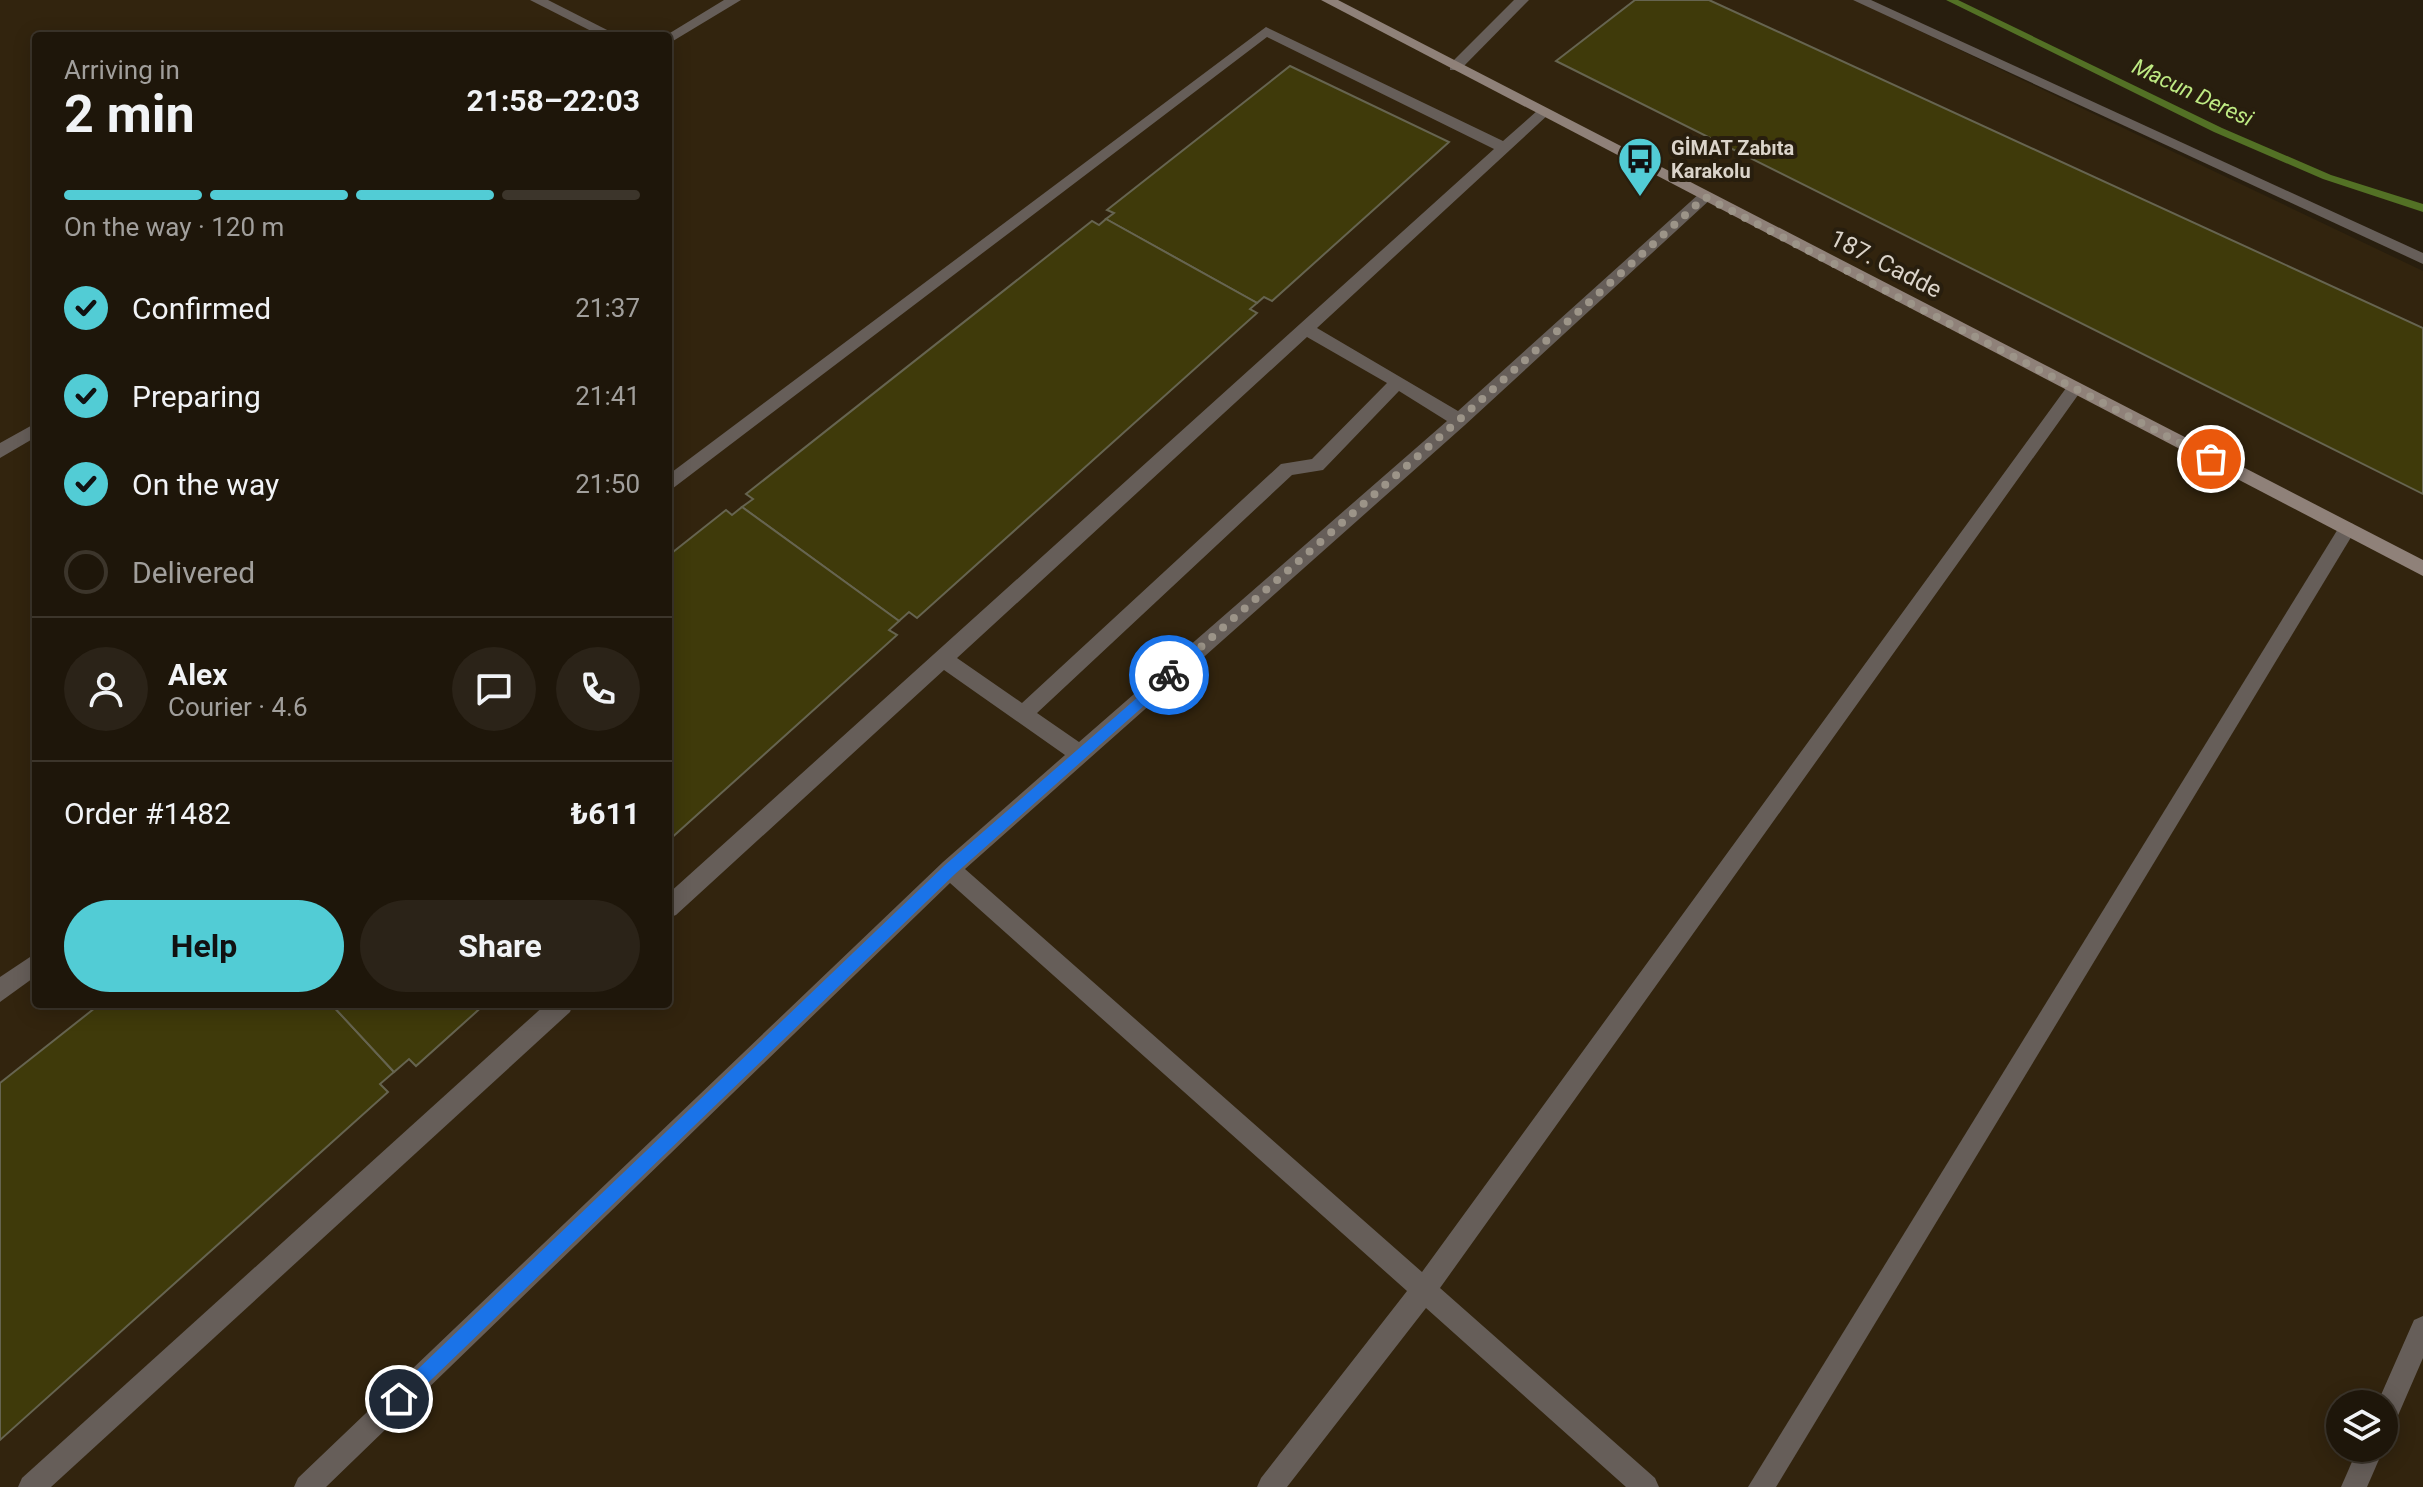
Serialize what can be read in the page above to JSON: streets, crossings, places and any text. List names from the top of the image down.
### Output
{
  "streets": {
    "main road": ["187. Cadde"]
  },
  "water": ["Macun Deresi"],
  "places": {
    "bus stop": ["GİMAT Zabıta Karakolu"]
  },
  "page": {
    "heading": ["2 min", "Arriving in", "21:58–22:03"],
    "panel": [
      "Alex",
      "Courier · 4.6",
      "Order #1482",
      "₺611"
    ],
    "bar": "On the way · 120 m",
    "list": [
      ["Confirmed", "21:37"],
      ["Preparing", "21:41"],
      ["On the way", "21:50"],
      "Delivered"
    ],
    "buttons": ["Help", "Share"]
  }
}
